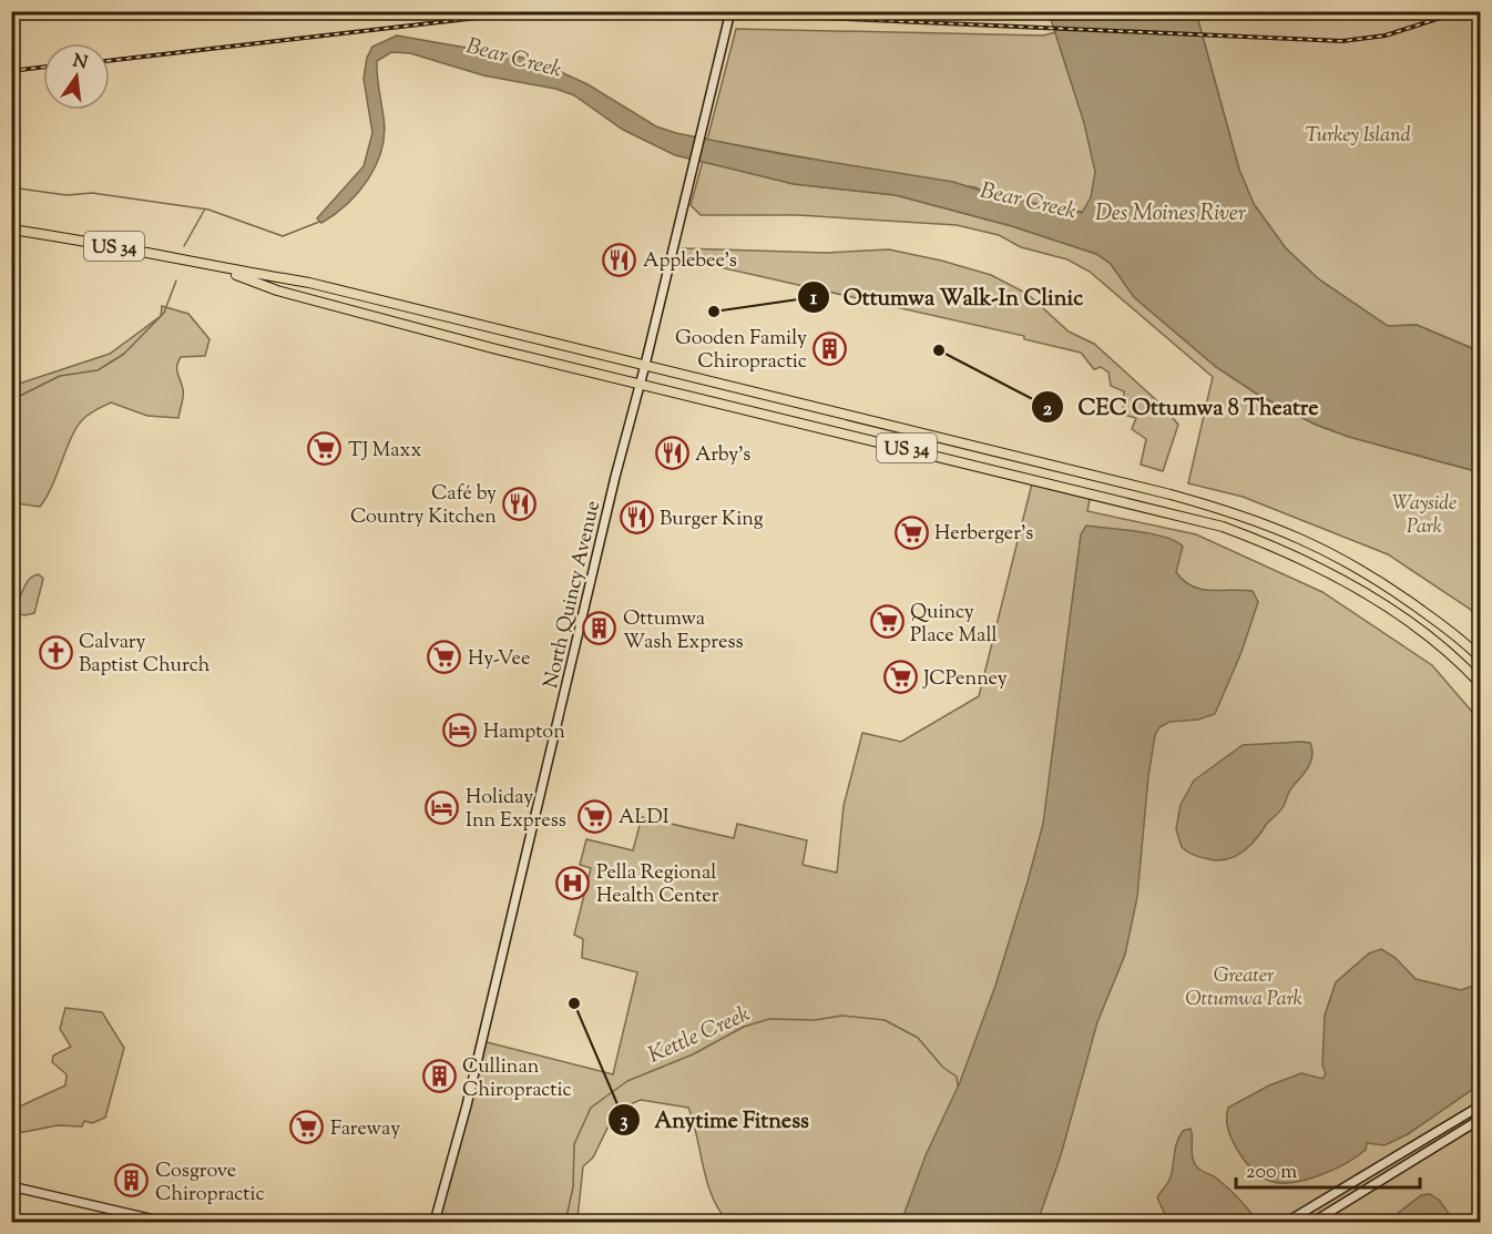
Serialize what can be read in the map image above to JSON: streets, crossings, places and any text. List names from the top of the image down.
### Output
{
  "streets": {
    "main road": ["US 34", "North Quincy Avenue"]
  },
  "crossings": [
    ["US 34", "North Quincy Avenue"]
  ],
  "water": ["Bear Creek", "Des Moines River", "Kettle Creek"],
  "parks": ["Turkey Island", "Wayside Park", "Greater Ottumwa Park"],
  "places": {
    "restaurant": [
      "Applebee's",
      "Arby's",
      "Café by Country Kitchen",
      "Burger King"
    ],
    "other": ["Ottumwa Walk-In Clinic", "CEC Ottumwa 8 Theatre", "Anytime Fitness"],
    "building": [
      "Gooden Family Chiropractic",
      "Ottumwa Wash Express",
      "Cullinan Chiropractic",
      "Cosgrove Chiropractic"
    ],
    "supermarket": [
      "TJ Maxx",
      "Herberger's",
      "Quincy Place Mall",
      "Hy-Vee",
      "JCPenney",
      "ALDI",
      "Fareway"
    ],
    "church": ["Calvary Baptist Church"],
    "hotel": ["Hampton", "Holiday Inn Express"],
    "hospital": ["Pella Regional Health Center"]
  },
  "scale_bar": "200 m",
  "north": "top"
}
